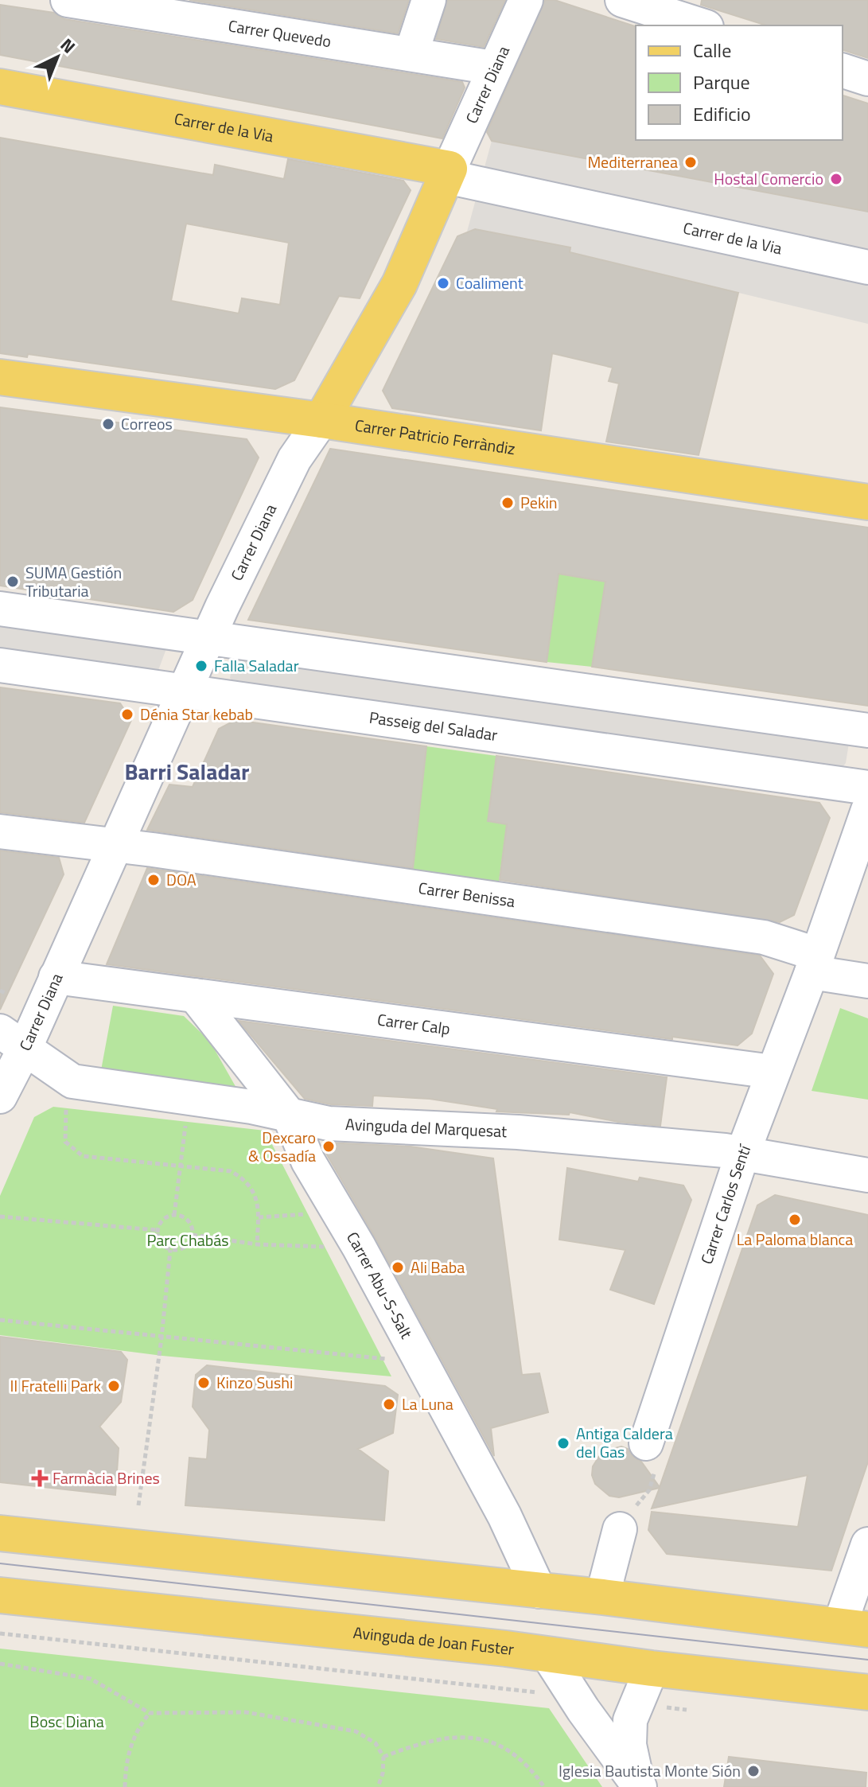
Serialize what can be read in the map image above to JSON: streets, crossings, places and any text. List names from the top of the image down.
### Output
{
  "streets": {
    "main road": [
      "Carrer Diana",
      "Carrer de la Via",
      "Carrer Patricio Ferràndiz",
      "Avinguda de Joan Fuster"
    ],
    "street": [
      "Carrer Quevedo",
      "Passeig del Saladar",
      "Carrer Benissa",
      "Carrer Calp",
      "Avinguda del Marquesat",
      "Carrer Carlos Sentí",
      "Carrer Abu-S-Salt"
    ]
  },
  "crossings": [
    ["Carrer Quevedo", "Carrer Diana"],
    ["Carrer Diana", "Carrer de la Via"],
    ["Carrer Diana", "Carrer Patricio Ferràndiz"],
    ["Carrer Diana", "Passeig del Saladar"],
    ["Carrer Diana", "Carrer Benissa"],
    ["Carrer Diana", "Carrer Calp"],
    ["Carrer Diana", "Avinguda del Marquesat"],
    ["Carrer Benissa", "Carrer Carlos Sentí"],
    ["Carrer Calp", "Carrer Carlos Sentí"],
    ["Carrer Calp", "Carrer Abu-S-Salt"],
    ["Avinguda del Marquesat", "Carrer Carlos Sentí"],
    ["Avinguda del Marquesat", "Carrer Abu-S-Salt"]
  ],
  "districts": ["Barri Saladar"],
  "parks": ["Parc Chabás", "Bosc Diana"],
  "places": {
    "other": [
      "Mediterranea",
      "Hostal Comercio",
      "Coaliment",
      "Correos",
      "Pekin",
      "SUMA Gestión Tributaria",
      "Falla Saladar",
      "Dénia Star kebab",
      "DOA",
      "Dexcaro & Ossadía",
      "La Paloma blanca",
      "Ali Baba",
      "Kinzo Sushi",
      "Il Fratelli Park",
      "La Luna",
      "Antiga Caldera del Gas",
      "Iglesia Bautista Monte Sión"
    ],
    "health": ["Farmàcia Brines"]
  },
  "legend": ["Calle", "Parque", "Edificio"],
  "north": "top right"
}
